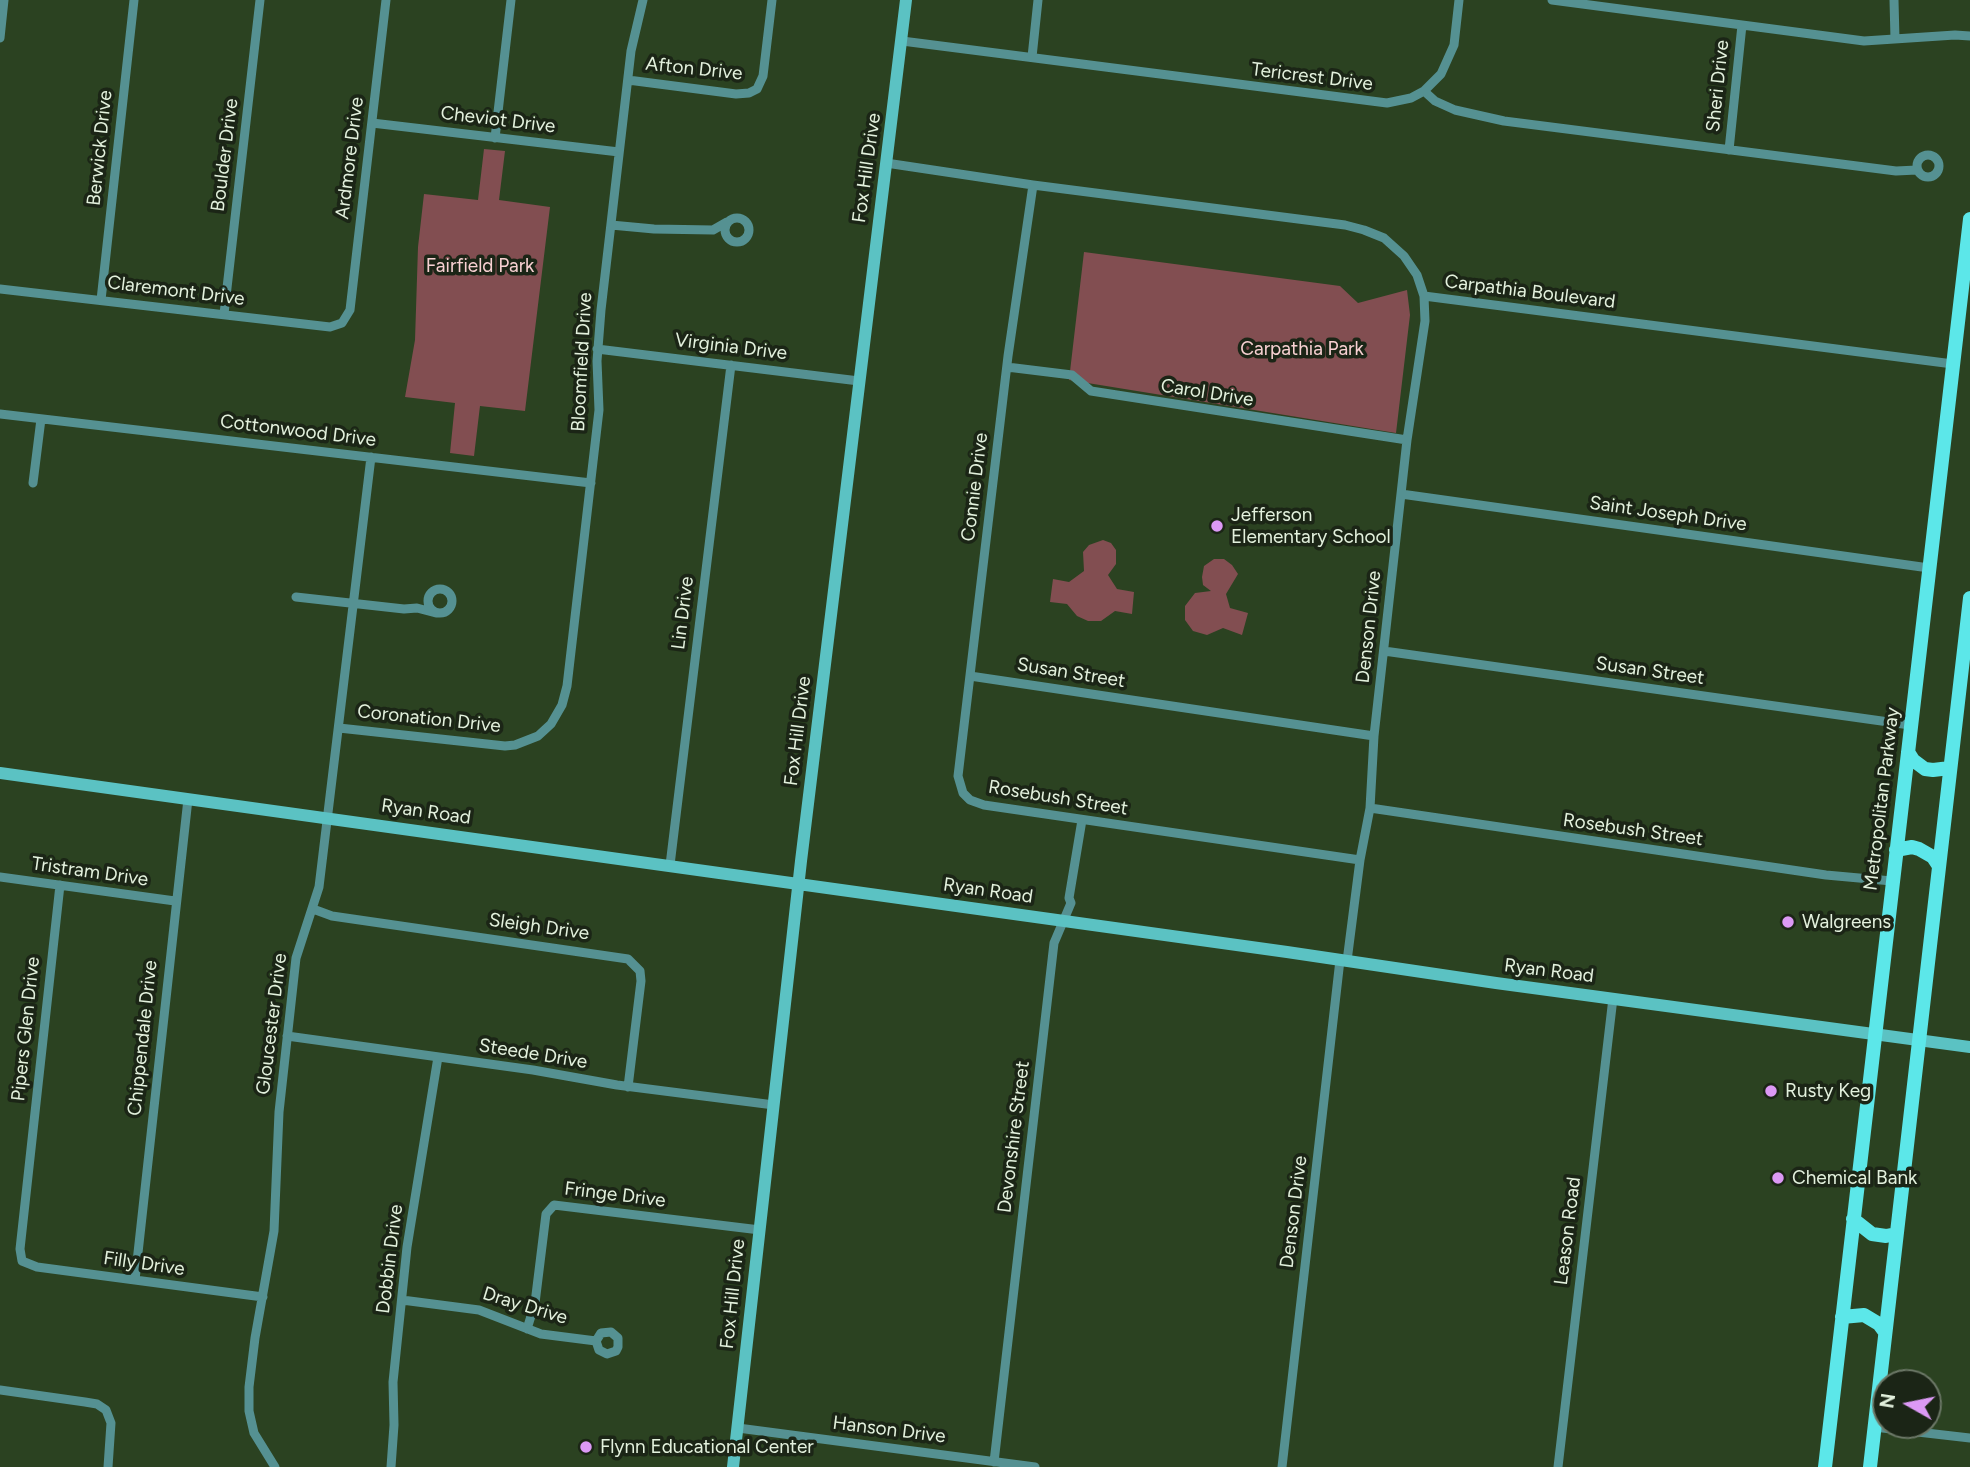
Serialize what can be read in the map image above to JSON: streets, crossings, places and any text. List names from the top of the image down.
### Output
{
  "streets": {
    "main road": ["Fox Hill Drive", "Metropolitan Parkway", "Ryan Road"],
    "street": [
      "Afton Drive",
      "Tericrest Drive",
      "Sheri Drive",
      "Cheviot Drive",
      "Berwick Drive",
      "Boulder Drive",
      "Ardmore Drive",
      "Claremont Drive",
      "Carpathia Boulevard",
      "Virginia Drive",
      "Bloomfield Drive",
      "Carol Drive",
      "Cottonwood Drive",
      "Connie Drive",
      "Saint Joseph Drive",
      "Lin Drive",
      "Denson Drive",
      "Susan Street",
      "Coronation Drive",
      "Rosebush Street",
      "Tristram Drive",
      "Sleigh Drive",
      "Gloucester Drive",
      "Pipers Glen Drive",
      "Chippendale Drive",
      "Steede Drive",
      "Devonshire Street",
      "Fringe Drive",
      "Leason Road",
      "Dobbin Drive",
      "Filly Drive",
      "Dray Drive",
      "Hanson Drive"
    ]
  },
  "crossings": [
    ["Afton Drive", "Bloomfield Drive"],
    ["Tericrest Drive", "Fox Hill Drive"],
    ["Cheviot Drive", "Ardmore Drive"],
    ["Cheviot Drive", "Bloomfield Drive"],
    ["Berwick Drive", "Claremont Drive"],
    ["Boulder Drive", "Claremont Drive"],
    ["Ardmore Drive", "Claremont Drive"],
    ["Fox Hill Drive", "Carpathia Boulevard"],
    ["Fox Hill Drive", "Virginia Drive"],
    ["Fox Hill Drive", "Ryan Road"],
    ["Fox Hill Drive", "Steede Drive"],
    ["Fox Hill Drive", "Fringe Drive"],
    ["Fox Hill Drive", "Hanson Drive"],
    ["Carpathia Boulevard", "Connie Drive"],
    ["Carpathia Boulevard", "Denson Drive"],
    ["Carpathia Boulevard", "Metropolitan Parkway"],
    ["Virginia Drive", "Bloomfield Drive"],
    ["Virginia Drive", "Lin Drive"],
    ["Bloomfield Drive", "Cottonwood Drive"],
    ["Bloomfield Drive", "Coronation Drive"],
    ["Carol Drive", "Connie Drive"],
    ["Carol Drive", "Denson Drive"],
    ["Cottonwood Drive", "Gloucester Drive"],
    ["Connie Drive", "Susan Street"],
    ["Connie Drive", "Rosebush Street"],
    ["Saint Joseph Drive", "Denson Drive"],
    ["Saint Joseph Drive", "Metropolitan Parkway"],
    ["Lin Drive", "Ryan Road"],
    ["Denson Drive", "Susan Street"],
    ["Denson Drive", "Rosebush Street"],
    ["Denson Drive", "Ryan Road"],
    ["Susan Street", "Metropolitan Parkway"],
    ["Coronation Drive", "Gloucester Drive"],
    ["Rosebush Street", "Metropolitan Parkway"],
    ["Rosebush Street", "Devonshire Street"],
    ["Metropolitan Parkway", "Ryan Road"],
    ["Ryan Road", "Gloucester Drive"],
    ["Ryan Road", "Chippendale Drive"],
    ["Ryan Road", "Devonshire Street"],
    ["Ryan Road", "Leason Road"],
    ["Tristram Drive", "Pipers Glen Drive"],
    ["Tristram Drive", "Chippendale Drive"],
    ["Sleigh Drive", "Gloucester Drive"],
    ["Sleigh Drive", "Steede Drive"],
    ["Gloucester Drive", "Steede Drive"],
    ["Gloucester Drive", "Filly Drive"],
    ["Pipers Glen Drive", "Filly Drive"],
    ["Chippendale Drive", "Filly Drive"],
    ["Steede Drive", "Dobbin Drive"],
    ["Devonshire Street", "Hanson Drive"],
    ["Fringe Drive", "Dray Drive"],
    ["Dobbin Drive", "Dray Drive"]
  ],
  "parks": ["Fairfield Park", "Carpathia Park"],
  "places": [
    "Jefferson Elementary School",
    "Walgreens",
    "Rusty Keg",
    "Chemical Bank",
    "Flynn Educational Center"
  ],
  "north": "left"
}
